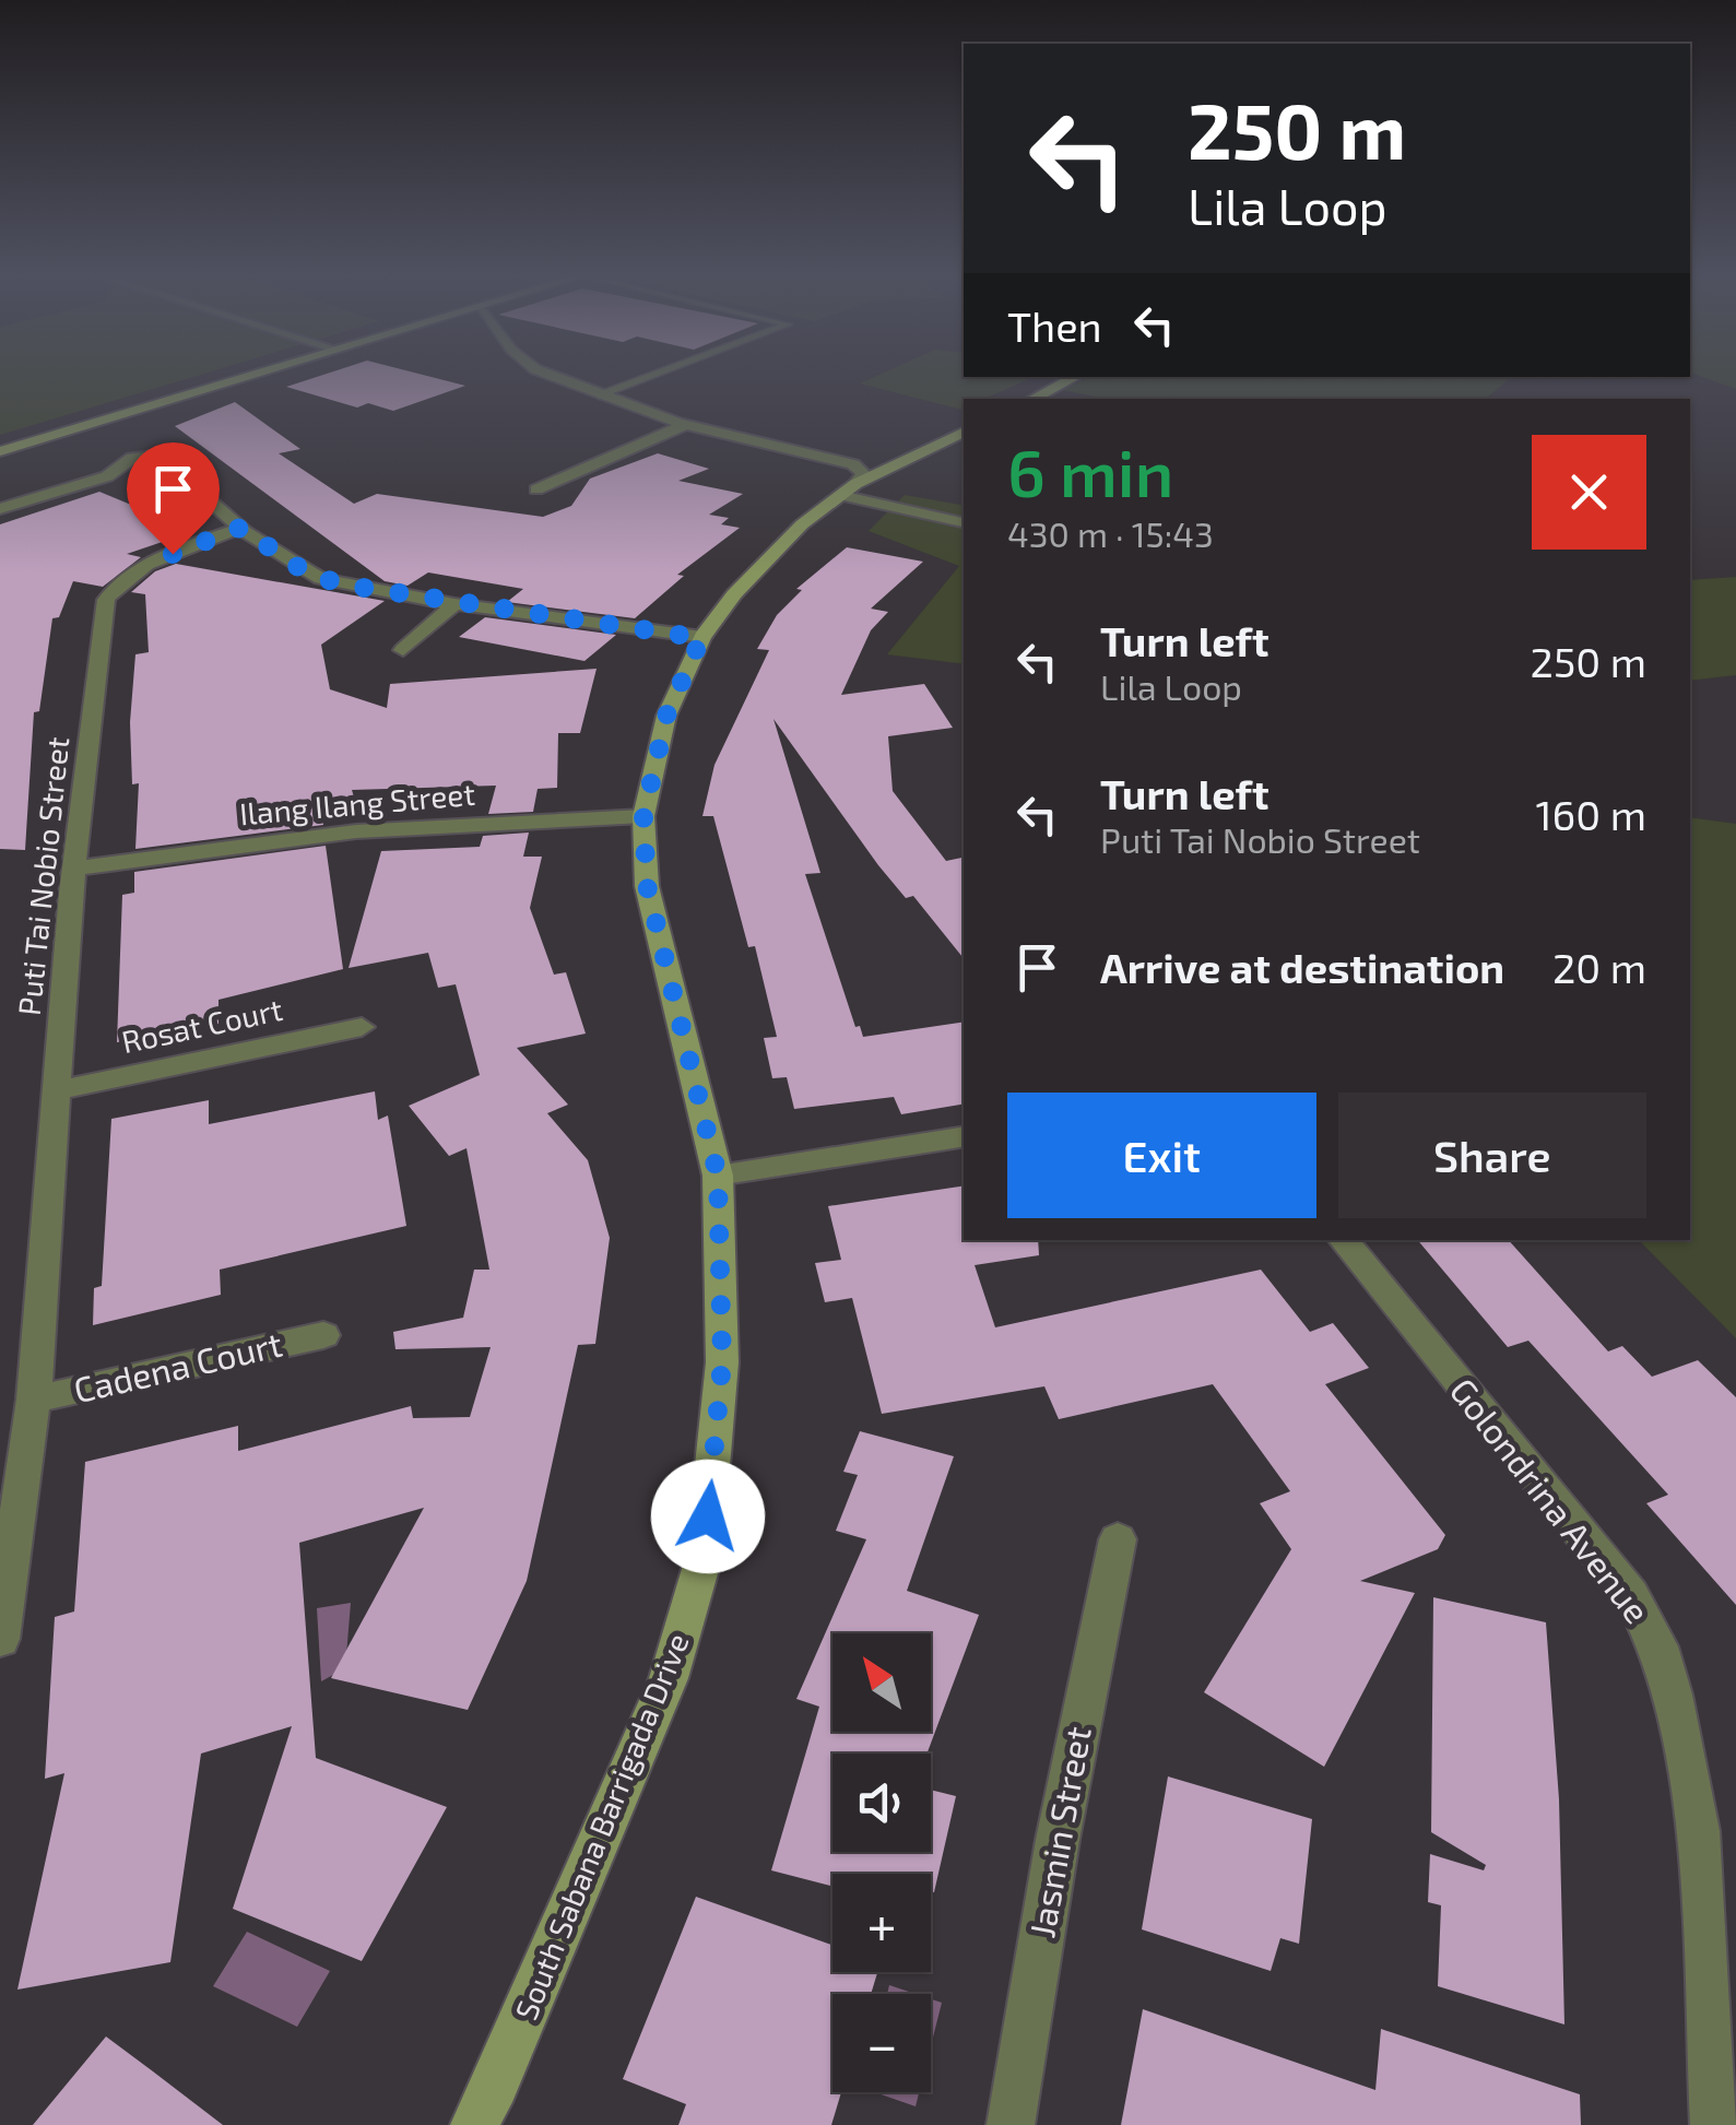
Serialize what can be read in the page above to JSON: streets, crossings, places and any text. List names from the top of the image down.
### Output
{
  "streets": {
    "main road": ["South Sabana Barrigada Drive"],
    "street": [
      "Ilang Ilang Street",
      "Puti Tai Nobio Street",
      "Rosat Court",
      "Cadena Court",
      "Golondrina Avenue",
      "Jasmin Street"
    ]
  },
  "crossings": [
    ["Ilang Ilang Street", "Puti Tai Nobio Street"],
    ["Ilang Ilang Street", "South Sabana Barrigada Drive"],
    ["Puti Tai Nobio Street", "Rosat Court"],
    ["Puti Tai Nobio Street", "Cadena Court"]
  ],
  "north": "top left",
  "page": {
    "turn": ["250 m", "Lila Loop"],
    "then": "Then",
    "heading": ["6 min", "430 m · 15:43"],
    "list": [
      {
        "name": "Turn left",
        "note": "Lila Loop",
        "value": "250 m"
      },
      {
        "name": "Turn left",
        "note": "Puti Tai Nobio Street",
        "value": "160 m"
      },
      {
        "name": "Arrive at destination",
        "value": "20 m"
      }
    ],
    "buttons": ["Exit", "Share"],
    "map_buttons": ["+", "−"]
  }
}
